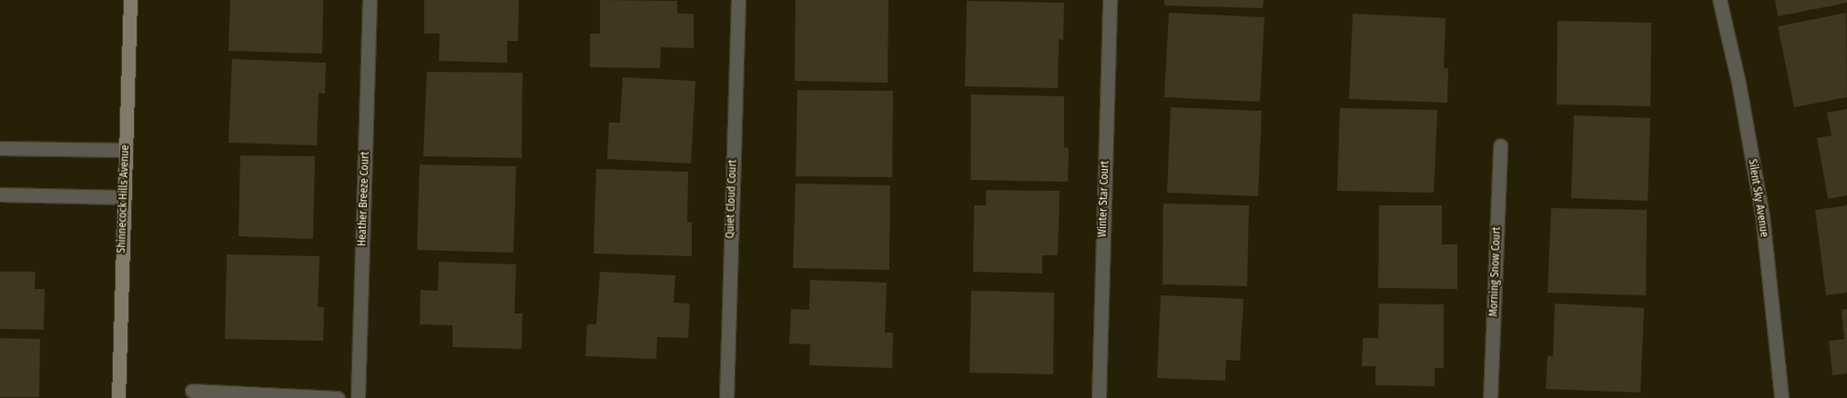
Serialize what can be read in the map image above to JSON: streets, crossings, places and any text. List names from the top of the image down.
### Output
{
  "streets": {
    "street": [
      "Silent Sky Avenue",
      "Shinnecock Hills Avenue",
      "Heather Breeze Court",
      "Quiet Cloud Court",
      "Winter Star Court",
      "Morning Snow Court"
    ]
  }
}
